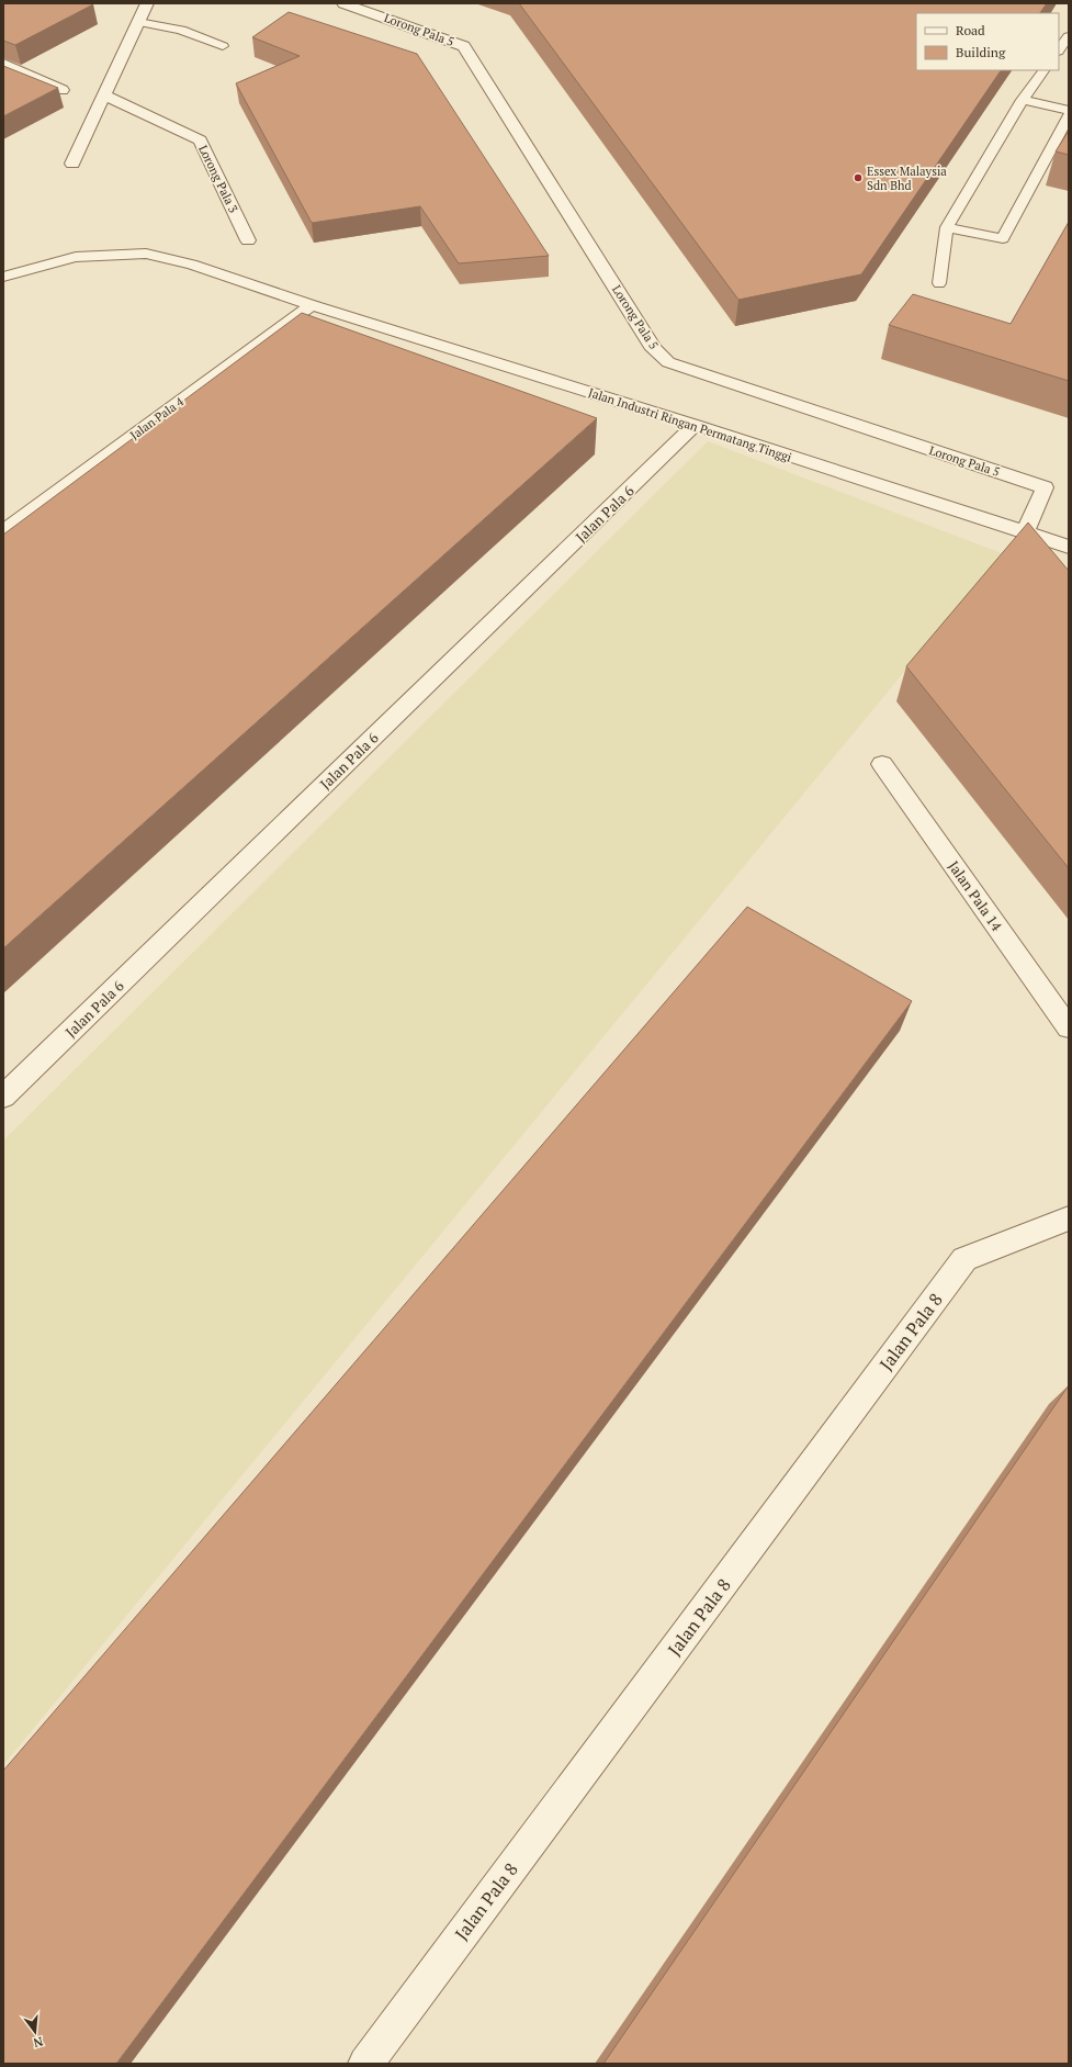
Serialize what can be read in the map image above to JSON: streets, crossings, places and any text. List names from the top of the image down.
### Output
{
  "streets": {
    "street": [
      "Lorong Pala 5",
      "Lorong Pala 3",
      "Jalan Pala 4",
      "Jalan Industri Ringan Permatang Tinggi",
      "Jalan Pala 6",
      "Jalan Pala 14",
      "Jalan Pala 8"
    ]
  },
  "crossings": [
    ["Lorong Pala 5", "Jalan Industri Ringan Permatang Tinggi"],
    ["Jalan Pala 4", "Jalan Industri Ringan Permatang Tinggi"],
    ["Jalan Industri Ringan Permatang Tinggi", "Jalan Pala 6"]
  ],
  "places": ["Essex Malaysia Sdn Bhd"],
  "legend": ["Road", "Building"],
  "north": "bottom"
}
